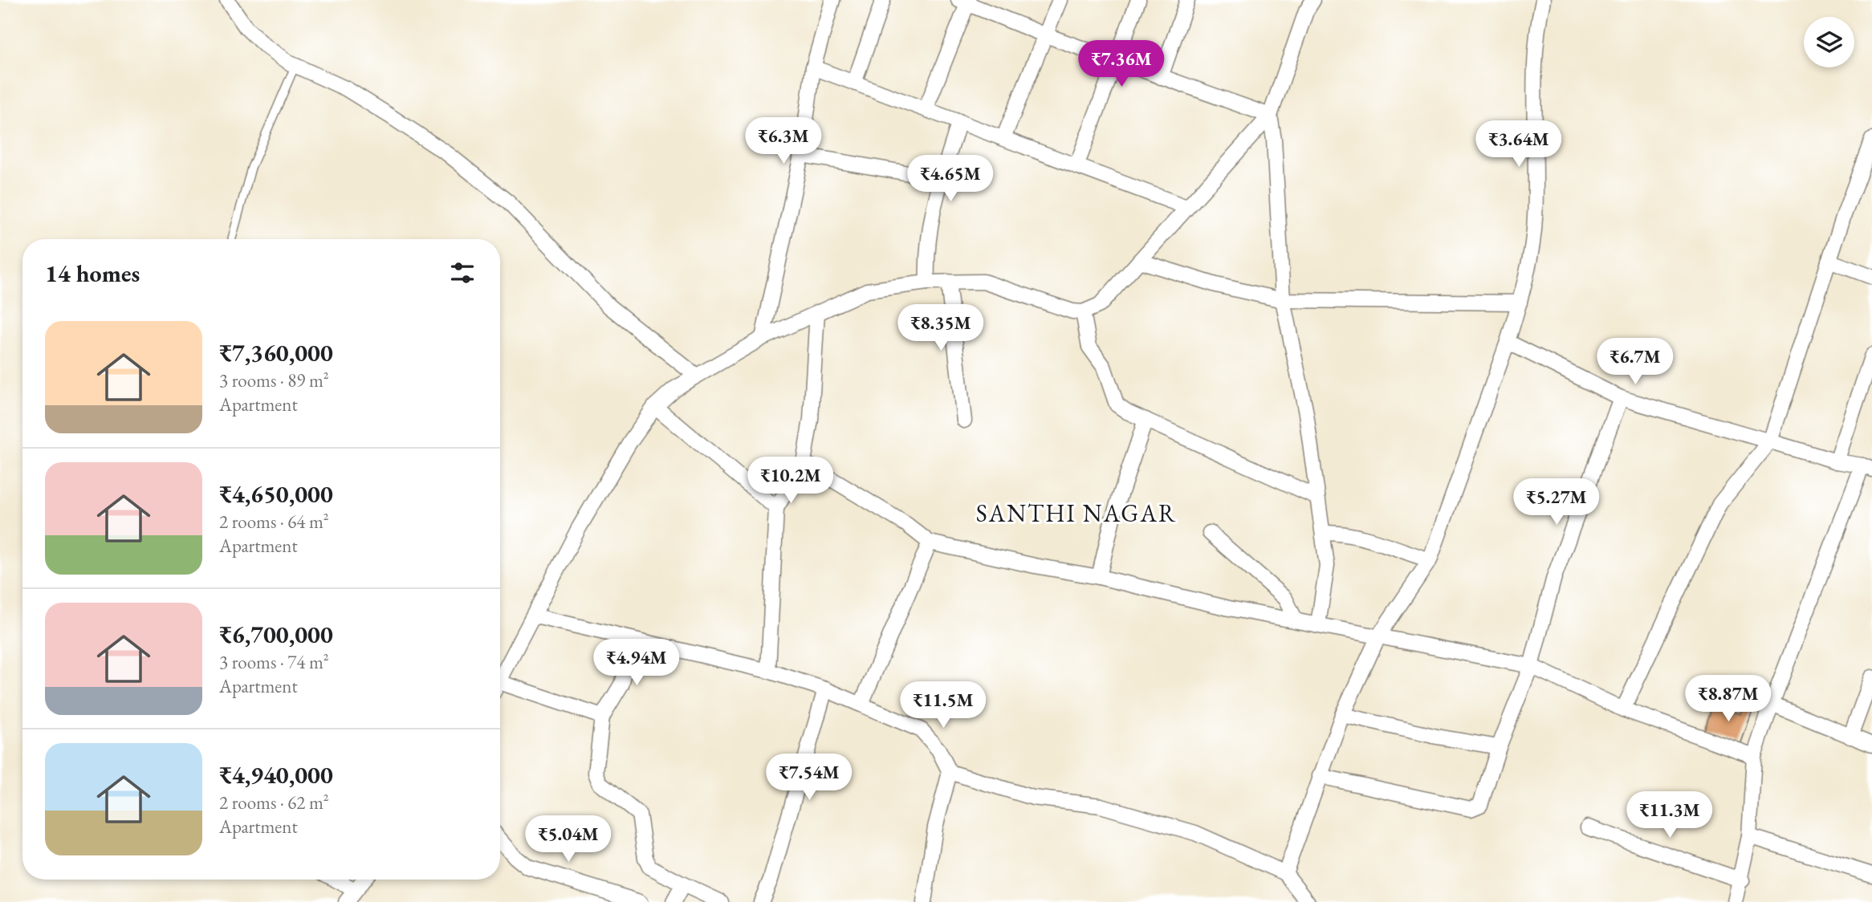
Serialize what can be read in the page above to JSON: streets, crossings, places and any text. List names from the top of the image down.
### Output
{
  "districts": ["SANTHI NAGAR"],
  "page": {
    "price": [
      "₹7.36M",
      "₹6.3M",
      "₹3.64M",
      "₹4.65M",
      "₹8.35M",
      "₹6.7M",
      "₹10.2M",
      "₹5.27M",
      "₹4.94M",
      "₹8.87M",
      "₹11.5M",
      "₹7.54M",
      "₹11.3M",
      "₹5.04M"
    ],
    "heading": "14 homes",
    "list": [
      {
        "name": "₹7,360,000",
        "note": "3 rooms · 89 m² · Apartment"
      },
      {
        "name": "₹4,650,000",
        "note": "2 rooms · 64 m² · Apartment"
      },
      {
        "name": "₹6,700,000",
        "note": "3 rooms · 74 m² · Apartment"
      },
      {
        "name": "₹4,940,000",
        "note": "2 rooms · 62 m² · Apartment"
      }
    ]
  }
}
